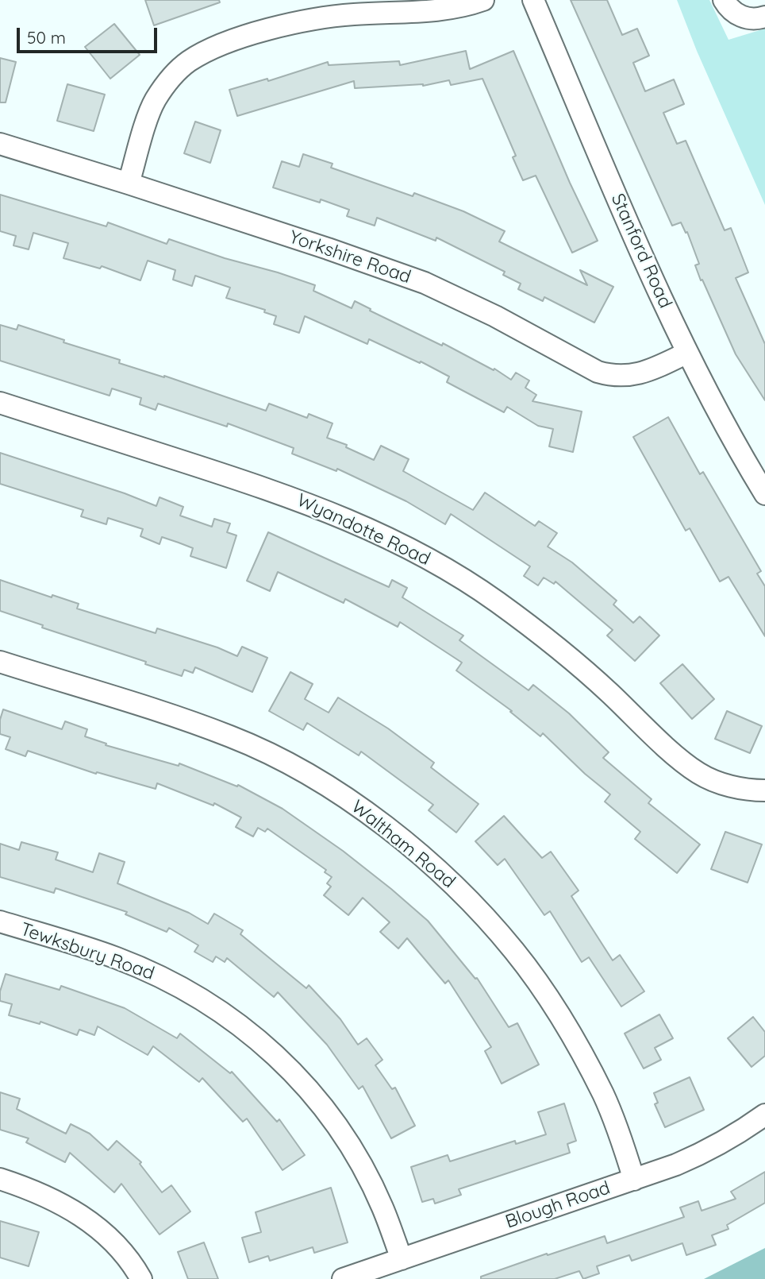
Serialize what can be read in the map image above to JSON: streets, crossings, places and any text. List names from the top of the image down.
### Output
{
  "streets": {
    "street": [
      "Stanford Road",
      "Yorkshire Road",
      "Wyandotte Road",
      "Waltham Road",
      "Tewksbury Road",
      "Blough Road"
    ]
  },
  "crossings": [
    ["Stanford Road", "Yorkshire Road"],
    ["Waltham Road", "Blough Road"],
    ["Tewksbury Road", "Blough Road"]
  ],
  "scale_bar": "50 m"
}
